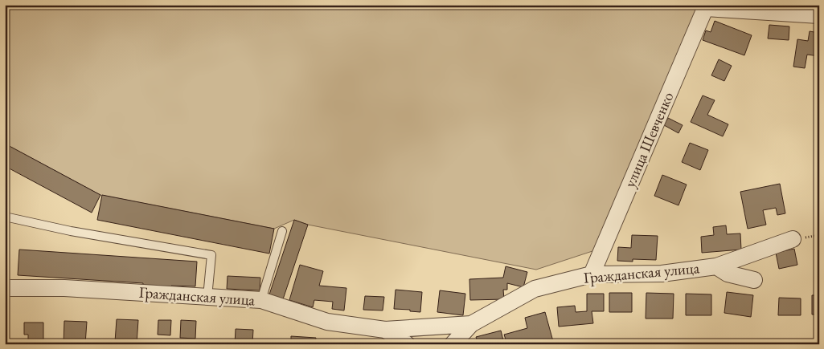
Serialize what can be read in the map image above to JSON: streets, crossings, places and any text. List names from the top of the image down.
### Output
{
  "streets": {
    "street": ["улица Шевченко", "Гражданская улица"]
  },
  "crossings": [
    ["улица Шевченко", "Гражданская улица"]
  ]
}
